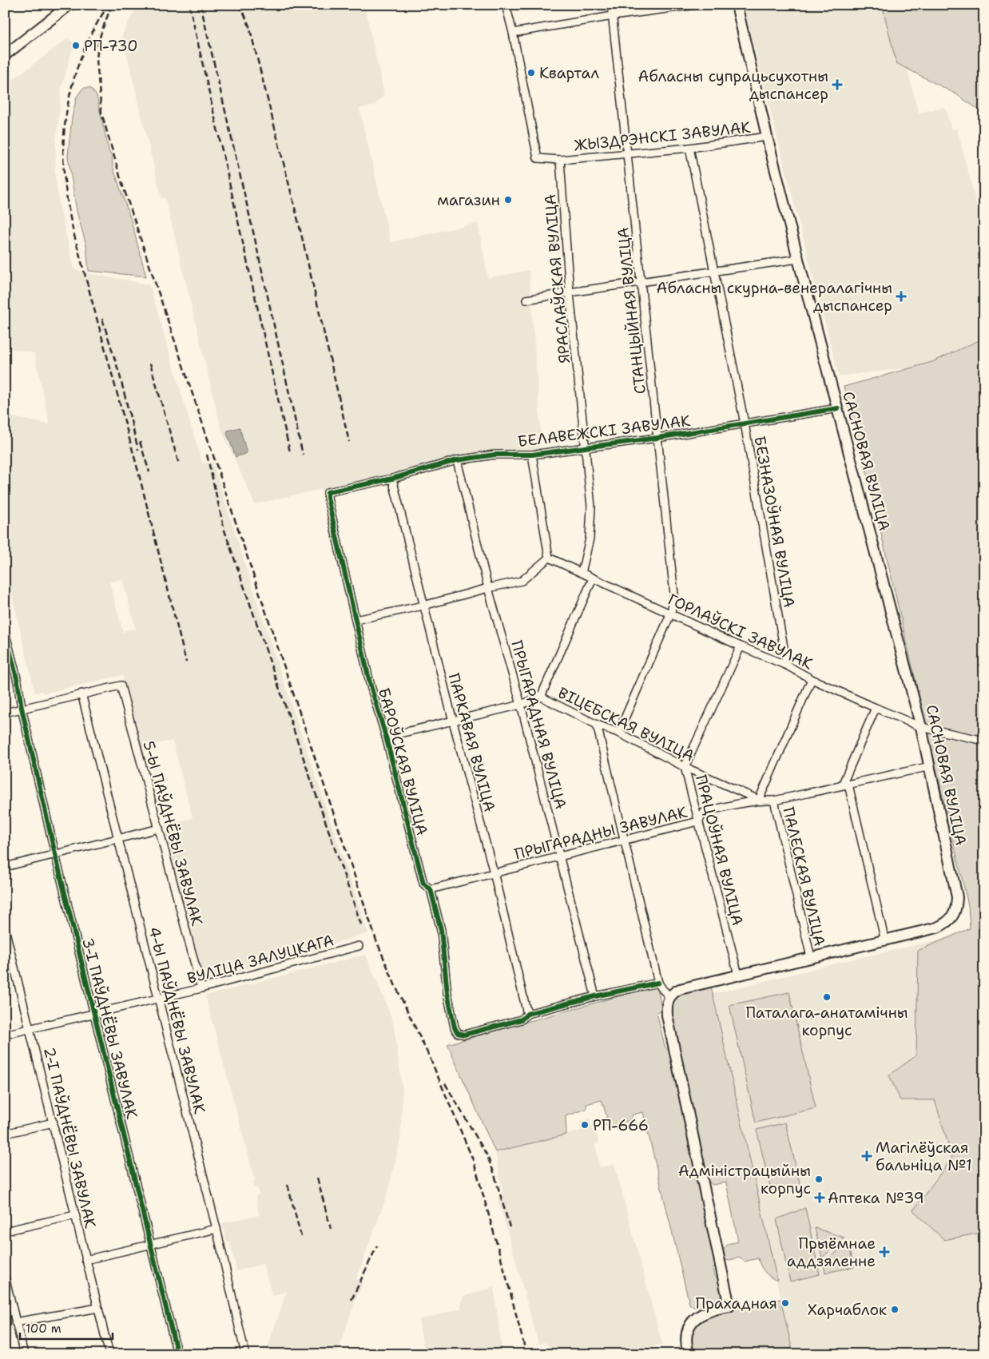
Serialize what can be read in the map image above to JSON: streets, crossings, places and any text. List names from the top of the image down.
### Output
{
  "streets": {
    "main road": ["САСНОВАЯ ВУЛІЦА"],
    "street": [
      "ЖЫЗДРЭНСКІ ЗАВУЛАК",
      "ЯРАСЛАЎСКАЯ ВУЛІЦА",
      "СТАНЦЫЙНАЯ ВУЛІЦА",
      "БЕЛАВЕЖСКІ ЗАВУЛАК",
      "БЕЗНАЗОЎНАЯ ВУЛІЦА",
      "ГОРЛАЎСКІ ЗАВУЛАК",
      "ВІЦЕБСКАЯ ВУЛІЦА",
      "ПРЫГАРАДНАЯ ВУЛІЦА",
      "ПАРКАВАЯ ВУЛІЦА",
      "БАРОЎСКАЯ ВУЛІЦА",
      "ПРЫГАРАДНЫ ЗАВУЛАК",
      "5-Ы ПАЎДНЁВЫ ЗАВУЛАК",
      "ПРАЦОЎНАЯ ВУЛІЦА",
      "ПАЛЕСКАЯ ВУЛІЦА",
      "ВУЛІЦА ЗАЛУЦКАГА",
      "4-Ы ПАЎДНЁВЫ ЗАВУЛАК",
      "3-І ПАЎДНЁВЫ ЗАВУЛАК",
      "2-І ПАЎДНЁВЫ ЗАВУЛАК"
    ]
  },
  "crossings": [
    ["ЖЫЗДРЭНСКІ ЗАВУЛАК", "ЯРАСЛАЎСКАЯ ВУЛІЦА"],
    ["ЖЫЗДРЭНСКІ ЗАВУЛАК", "СТАНЦЫЙНАЯ ВУЛІЦА"],
    ["ЖЫЗДРЭНСКІ ЗАВУЛАК", "САСНОВАЯ ВУЛІЦА"],
    ["ЖЫЗДРЭНСКІ ЗАВУЛАК", "БЕЗНАЗОЎНАЯ ВУЛІЦА"],
    ["ЯРАСЛАЎСКАЯ ВУЛІЦА", "БЕЛАВЕЖСКІ ЗАВУЛАК"],
    ["ЯРАСЛАЎСКАЯ ВУЛІЦА", "ГОРЛАЎСКІ ЗАВУЛАК"],
    ["СТАНЦЫЙНАЯ ВУЛІЦА", "БЕЛАВЕЖСКІ ЗАВУЛАК"],
    ["СТАНЦЫЙНАЯ ВУЛІЦА", "ГОРЛАЎСКІ ЗАВУЛАК"],
    ["СТАНЦЫЙНАЯ ВУЛІЦА", "ВІЦЕБСКАЯ ВУЛІЦА"],
    ["БЕЛАВЕЖСКІ ЗАВУЛАК", "САСНОВАЯ ВУЛІЦА"],
    ["БЕЛАВЕЖСКІ ЗАВУЛАК", "БЕЗНАЗОЎНАЯ ВУЛІЦА"],
    ["БЕЛАВЕЖСКІ ЗАВУЛАК", "ПРЫГАРАДНАЯ ВУЛІЦА"],
    ["БЕЛАВЕЖСКІ ЗАВУЛАК", "ПАРКАВАЯ ВУЛІЦА"],
    ["БЕЛАВЕЖСКІ ЗАВУЛАК", "БАРОЎСКАЯ ВУЛІЦА"],
    ["САСНОВАЯ ВУЛІЦА", "ГОРЛАЎСКІ ЗАВУЛАК"],
    ["БЕЗНАЗОЎНАЯ ВУЛІЦА", "ГОРЛАЎСКІ ЗАВУЛАК"],
    ["ГОРЛАЎСКІ ЗАВУЛАК", "ПРАЦОЎНАЯ ВУЛІЦА"],
    ["ВІЦЕБСКАЯ ВУЛІЦА", "ПРЫГАРАДНАЯ ВУЛІЦА"],
    ["ВІЦЕБСКАЯ ВУЛІЦА", "ПАРКАВАЯ ВУЛІЦА"],
    ["ВІЦЕБСКАЯ ВУЛІЦА", "БАРОЎСКАЯ ВУЛІЦА"],
    ["ВІЦЕБСКАЯ ВУЛІЦА", "ПРЫГАРАДНЫ ЗАВУЛАК"],
    ["ВІЦЕБСКАЯ ВУЛІЦА", "ПРАЦОЎНАЯ ВУЛІЦА"],
    ["ПРЫГАРАДНАЯ ВУЛІЦА", "ПРЫГАРАДНЫ ЗАВУЛАК"],
    ["ПАРКАВАЯ ВУЛІЦА", "БАРОЎСКАЯ ВУЛІЦА"],
    ["ПАРКАВАЯ ВУЛІЦА", "ПРЫГАРАДНЫ ЗАВУЛАК"],
    ["БАРОЎСКАЯ ВУЛІЦА", "ПРЫГАРАДНЫ ЗАВУЛАК"],
    ["ПРЫГАРАДНЫ ЗАВУЛАК", "ПРАЦОЎНАЯ ВУЛІЦА"],
    ["ПРЫГАРАДНЫ ЗАВУЛАК", "ПАЛЕСКАЯ ВУЛІЦА"],
    ["5-Ы ПАЎДНЁВЫ ЗАВУЛАК", "ВУЛІЦА ЗАЛУЦКАГА"],
    ["5-Ы ПАЎДНЁВЫ ЗАВУЛАК", "4-Ы ПАЎДНЁВЫ ЗАВУЛАК"],
    ["ВУЛІЦА ЗАЛУЦКАГА", "4-Ы ПАЎДНЁВЫ ЗАВУЛАК"],
    ["ВУЛІЦА ЗАЛУЦКАГА", "3-І ПАЎДНЁВЫ ЗАВУЛАК"],
    ["ВУЛІЦА ЗАЛУЦКАГА", "2-І ПАЎДНЁВЫ ЗАВУЛАК"]
  ],
  "places": {
    "other": [
      "РП-730",
      "Квартал",
      "магазин",
      "Паталага-анатамічны корпус",
      "РП-666",
      "Адміністрацыйны корпус",
      "Прахадная",
      "Харчаблок"
    ],
    "health": [
      "Абласны супрацьсухотны дыспансер",
      "Абласны скурна-венералагічны дыспансер",
      "Магілёўская бальніца №1",
      "Аптека №39",
      "Прыёмнае аддзяленне"
    ]
  },
  "scale_bar": "100 m"
}
